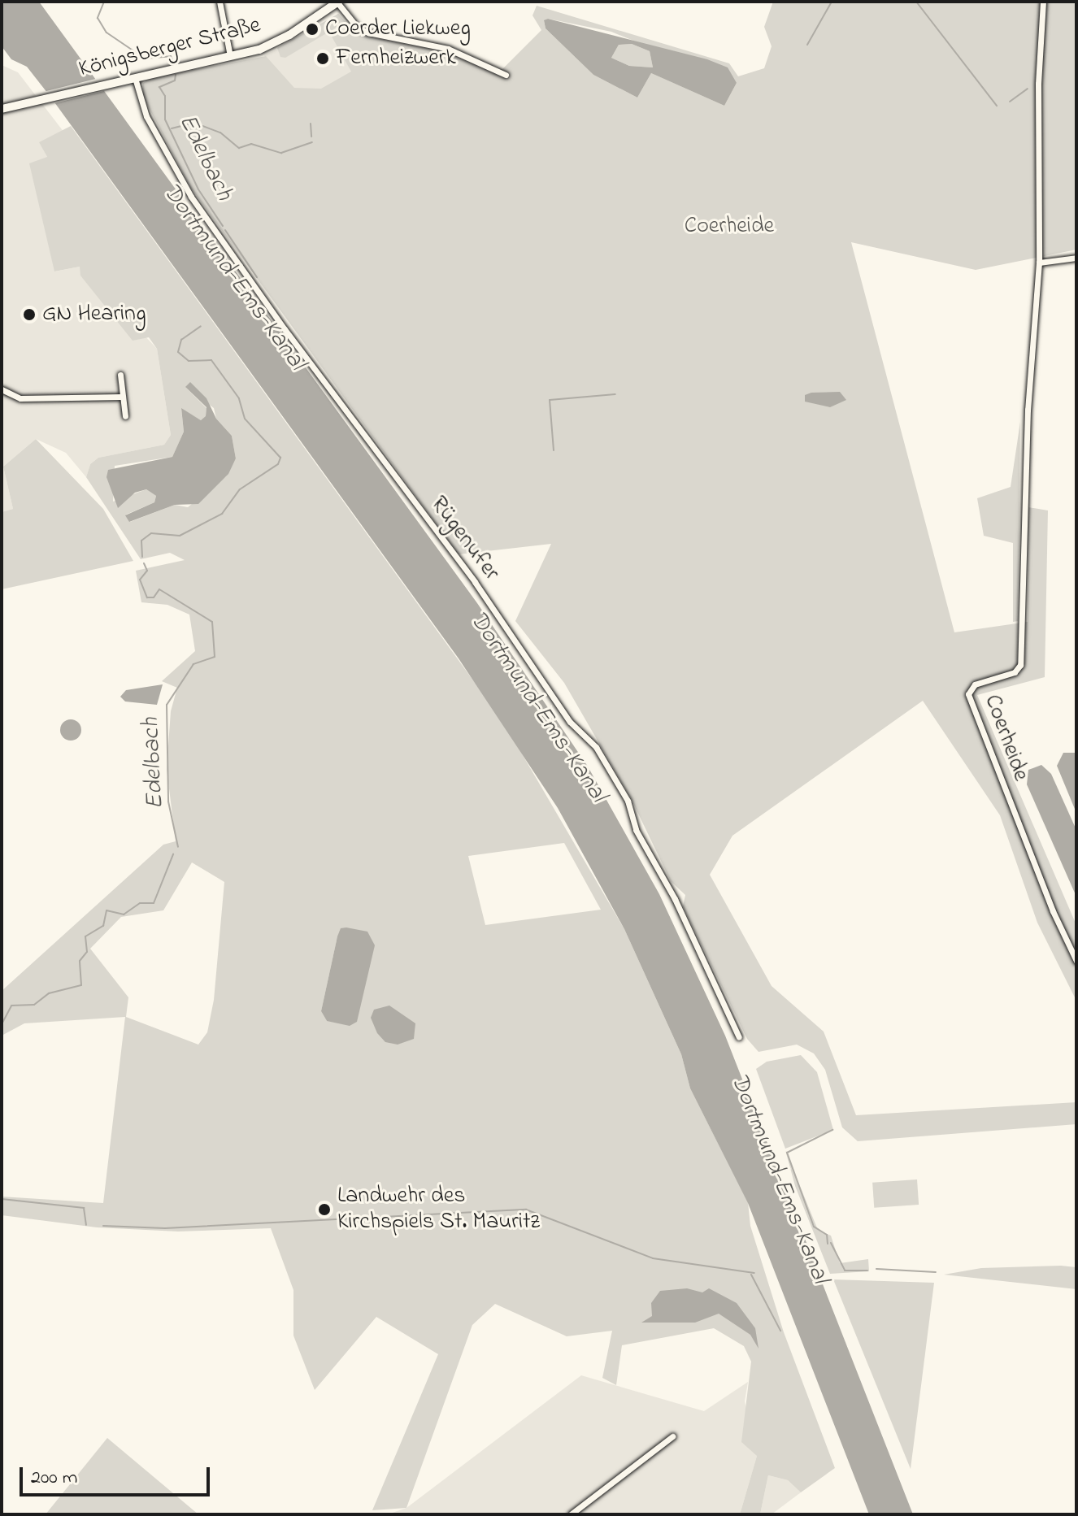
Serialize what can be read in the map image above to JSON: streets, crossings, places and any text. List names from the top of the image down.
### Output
{
  "streets": {
    "street": ["Königsberger Straße", "Rügenufer", "Coerheide"]
  },
  "crossings": [
    ["Königsberger Straße", "Rügenufer"]
  ],
  "water": ["Edelbach", "Dortmund-Ems-Kanal"],
  "parks": ["Coerheide"],
  "places": [
    "Coerder Liekweg",
    "Fernheizwerk",
    "GN Hearing",
    "Landwehr des Kirchspiels St. Mauritz"
  ],
  "scale_bar": "200 m"
}
